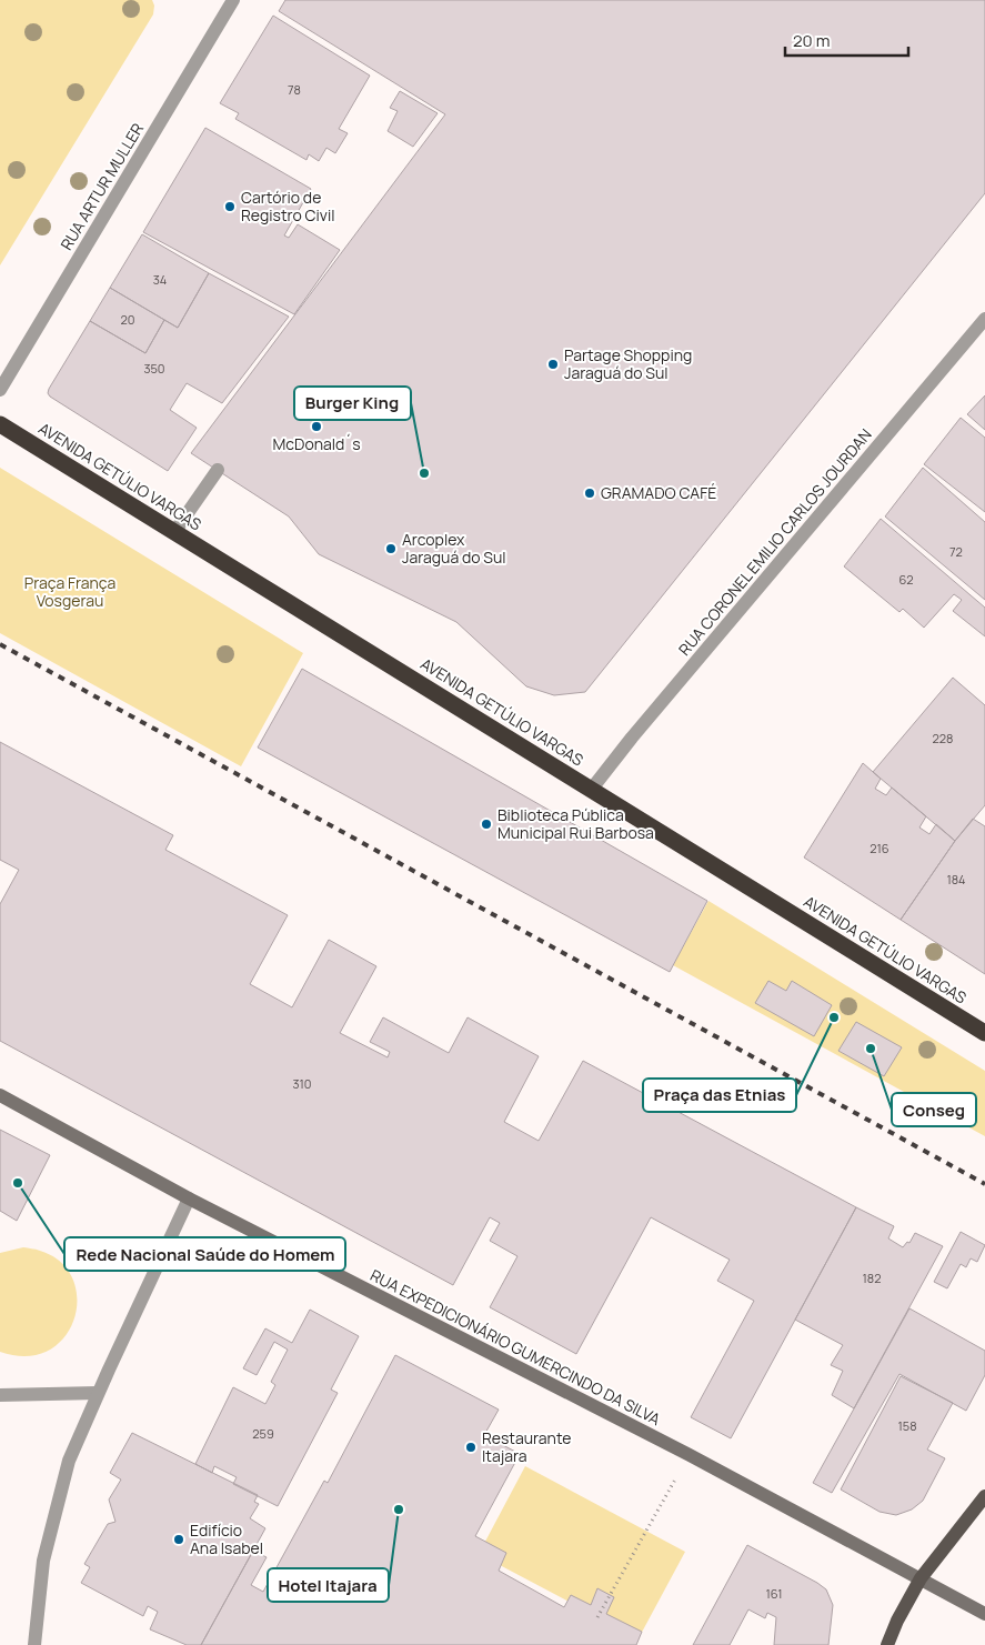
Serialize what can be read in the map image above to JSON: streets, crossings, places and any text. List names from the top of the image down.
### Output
{
  "streets": {
    "highway": ["AVENIDA GETÚLIO VARGAS"],
    "street": ["RUA ARTUR MULLER", "RUA CORONEL EMILIO CARLOS JOURDAN", "RUA EXPEDICIONÁRIO GUMERCINDO DA SILVA"]
  },
  "crossings": [
    ["AVENIDA GETÚLIO VARGAS", "RUA CORONEL EMILIO CARLOS JOURDAN"]
  ],
  "parks": ["Praça França Vosgerau"],
  "places": [
    "Cartório de Registro Civil",
    "Partage Shopping Jaraguá do Sul",
    "McDonald´s",
    "Burger King",
    "GRAMADO CAFÉ",
    "Arcoplex Jaraguá do Sul",
    "Biblioteca Pública Municipal Rui Barbosa",
    "Praça das Etnias",
    "Conseg",
    "Rede Nacional Saúde do Homem",
    "Restaurante Itajara",
    "Hotel Itajara",
    "Edifício Ana Isabel"
  ],
  "house_numbers": [
    "78",
    "34",
    "20",
    "350",
    "72",
    "62",
    "228",
    "216",
    "184",
    "310",
    "182",
    "158",
    "259",
    "161"
  ],
  "scale_bar": "20 m"
}
